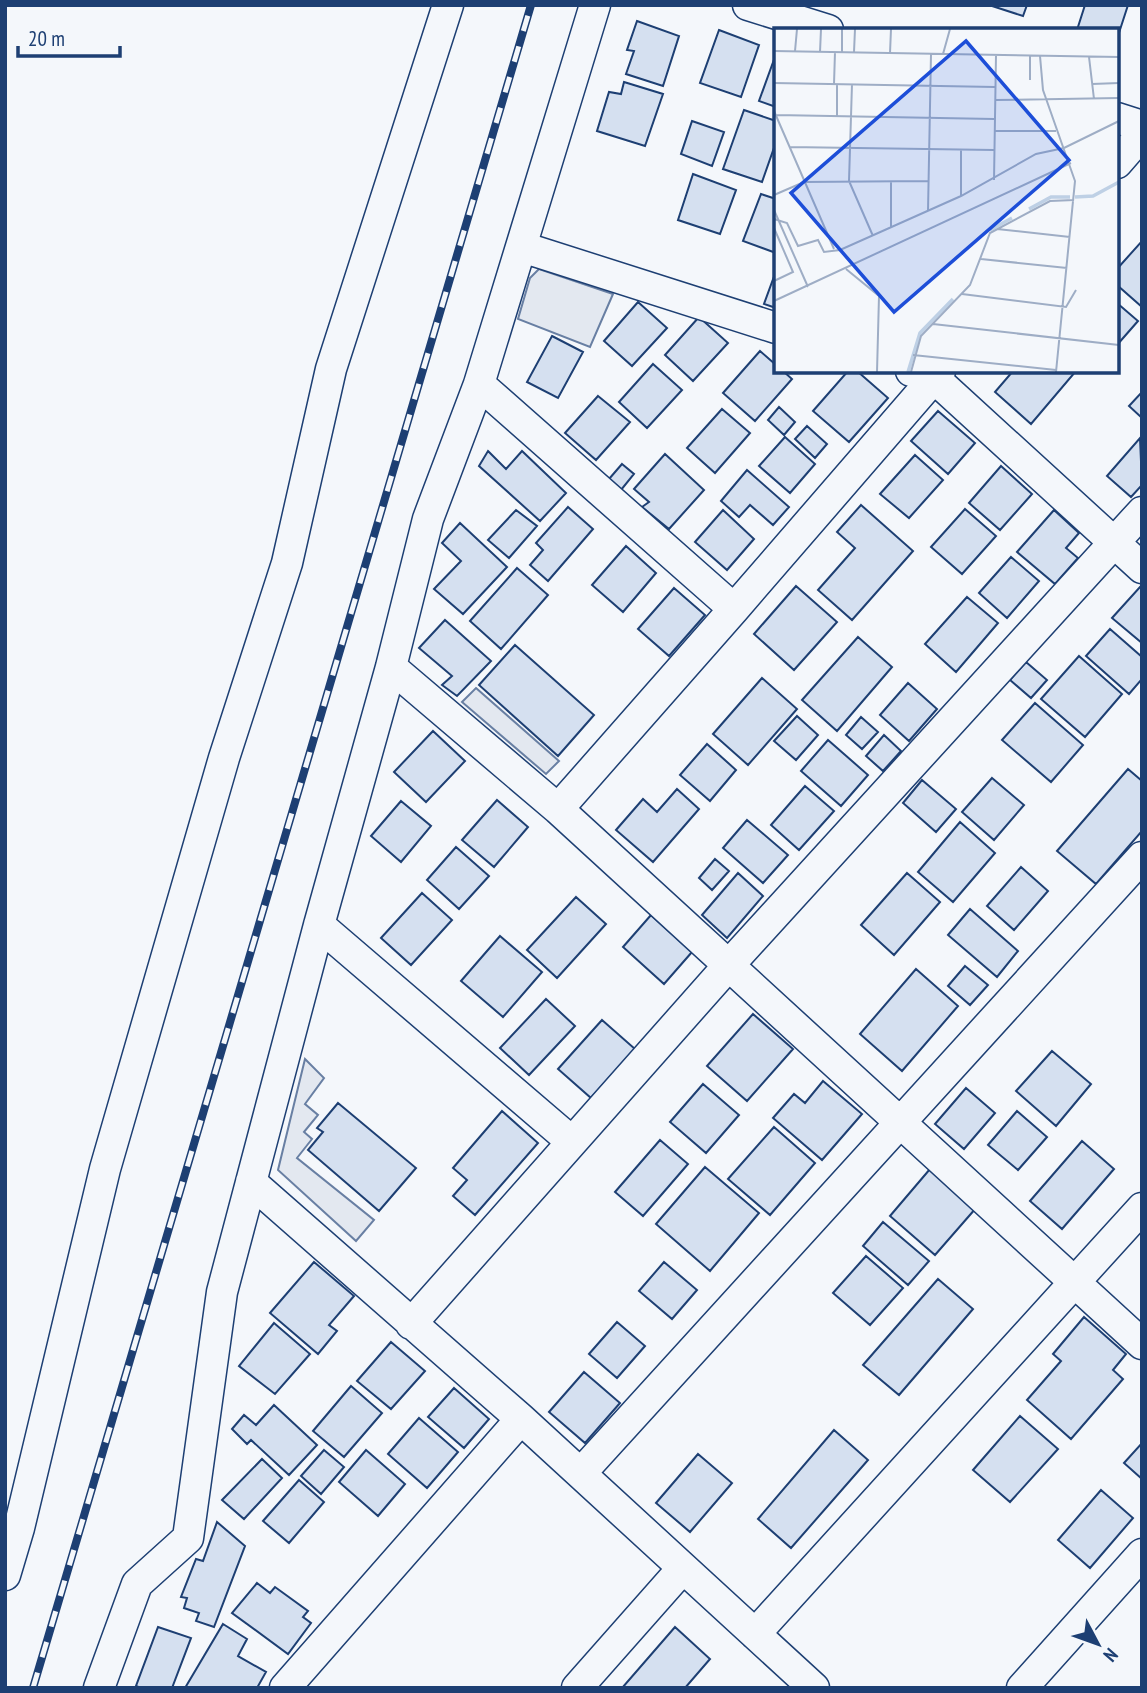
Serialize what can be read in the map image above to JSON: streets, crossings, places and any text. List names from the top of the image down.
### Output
{
  "scale_bar": "20 m",
  "north": "bottom right"
}
